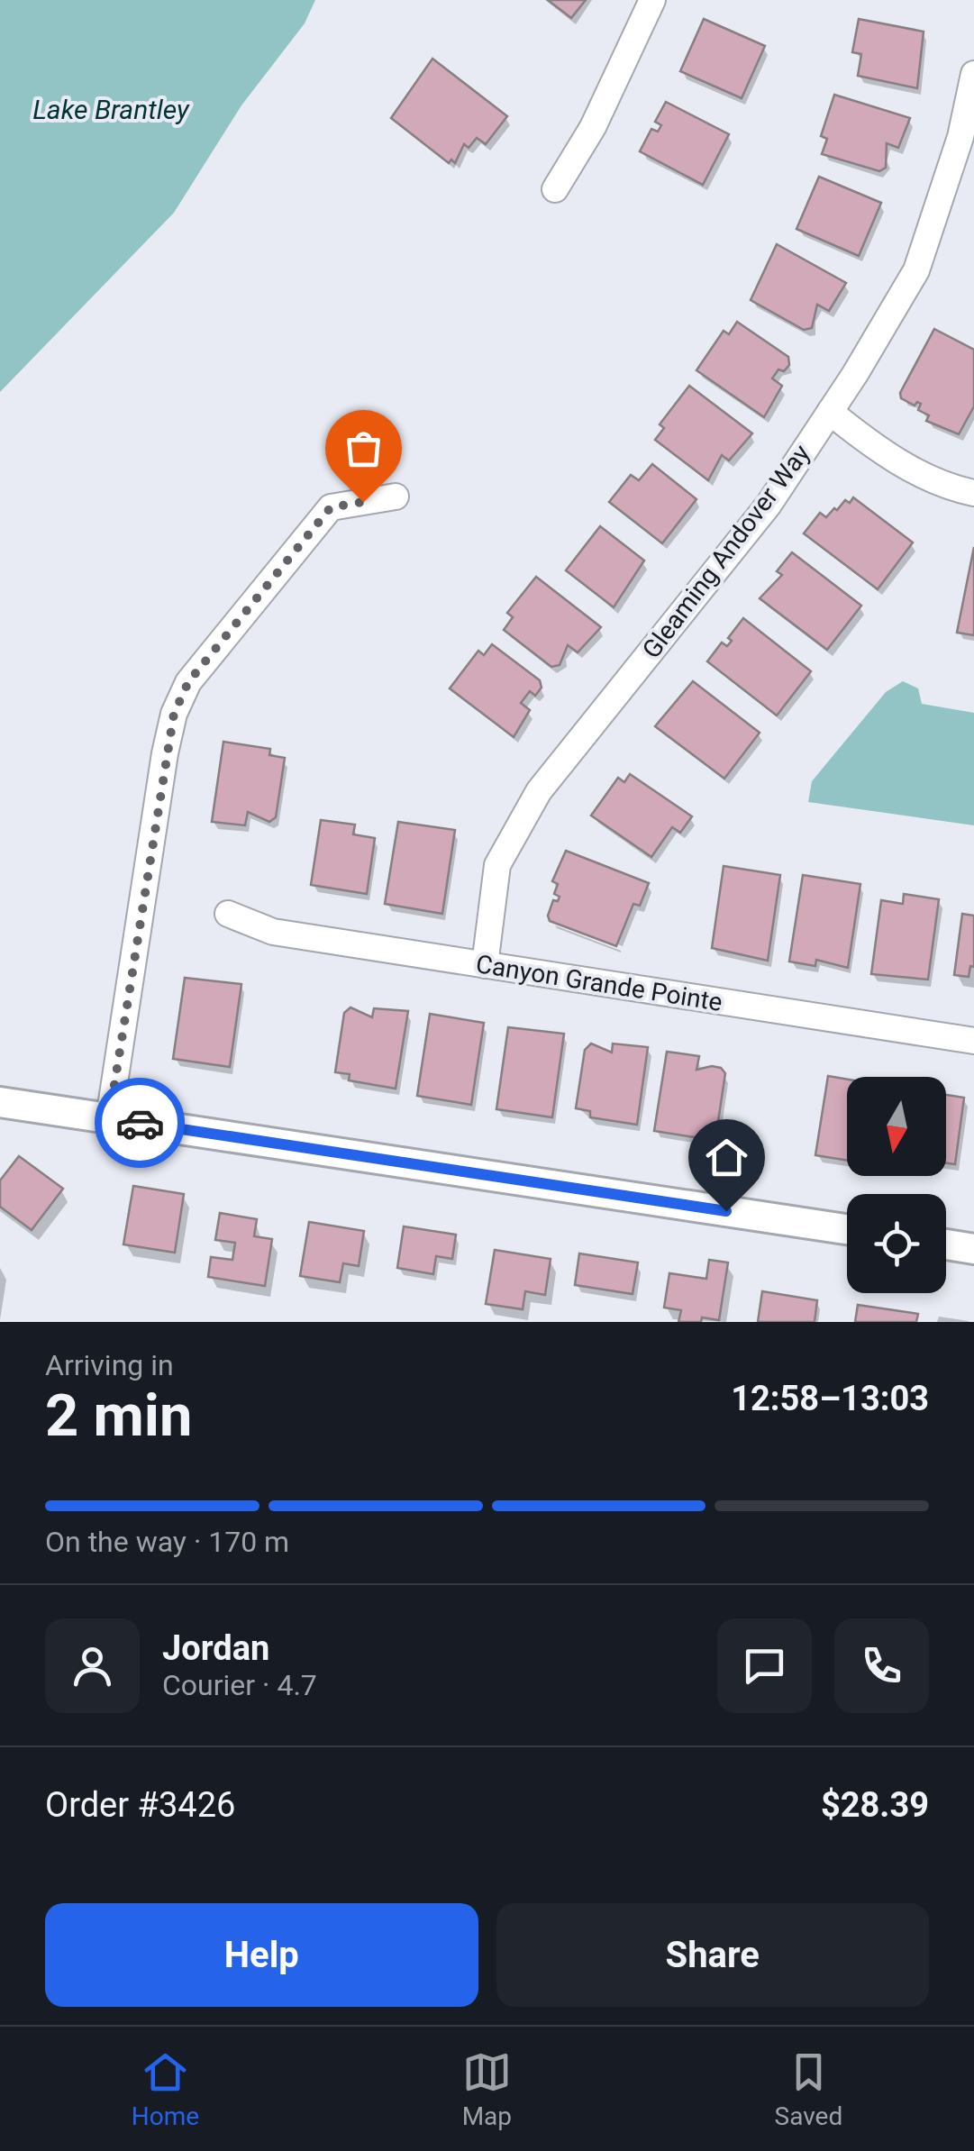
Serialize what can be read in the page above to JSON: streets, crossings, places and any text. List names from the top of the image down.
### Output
{
  "streets": {
    "street": ["Gleaming Andover Way", "Canyon Grande Pointe"]
  },
  "crossings": [
    ["Gleaming Andover Way", "Canyon Grande Pointe"]
  ],
  "water": ["Lake Brantley"],
  "north": "bottom",
  "page": {
    "heading": ["2 min", "Arriving in", "12:58–13:03"],
    "panel": [
      "Jordan",
      "Courier · 4.7",
      "Order #3426",
      "$28.39"
    ],
    "bar": "On the way · 170 m",
    "buttons": ["Help", "Share"],
    "tabs": ["Home", "Map", "Saved"]
  }
}
